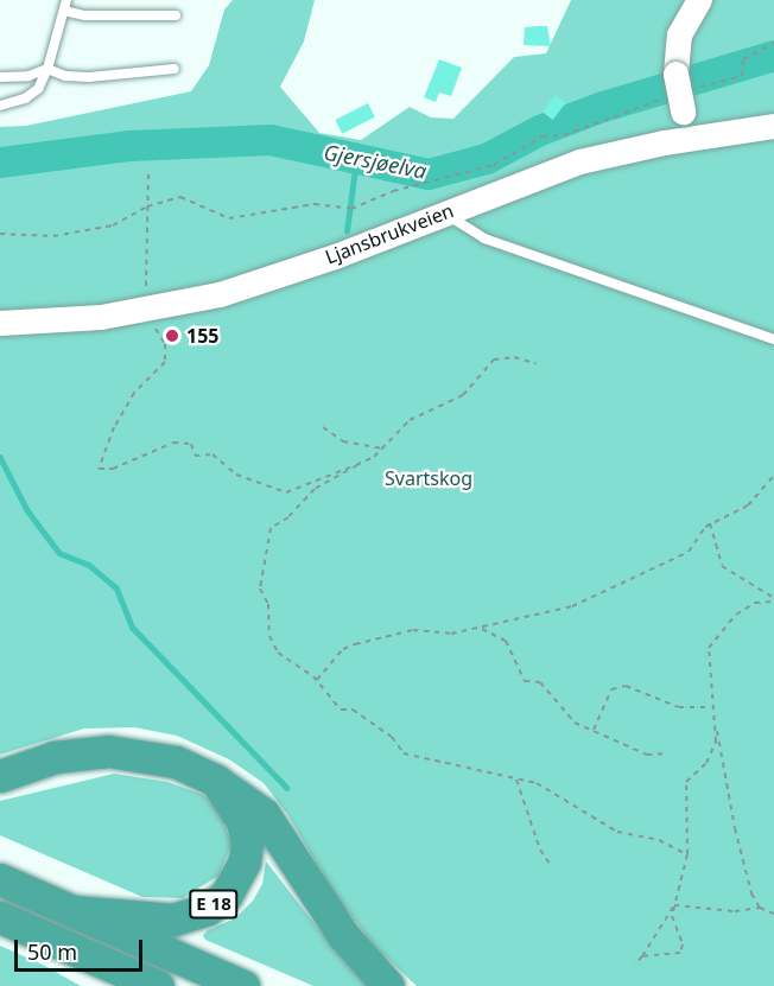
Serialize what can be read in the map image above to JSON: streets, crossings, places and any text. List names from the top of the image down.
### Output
{
  "streets": {
    "highway": ["E 18"],
    "main road": ["Ljansbrukveien"]
  },
  "water": ["Gjersjøelva"],
  "parks": ["Svartskog"],
  "places": ["155"],
  "scale_bar": "50 m"
}
